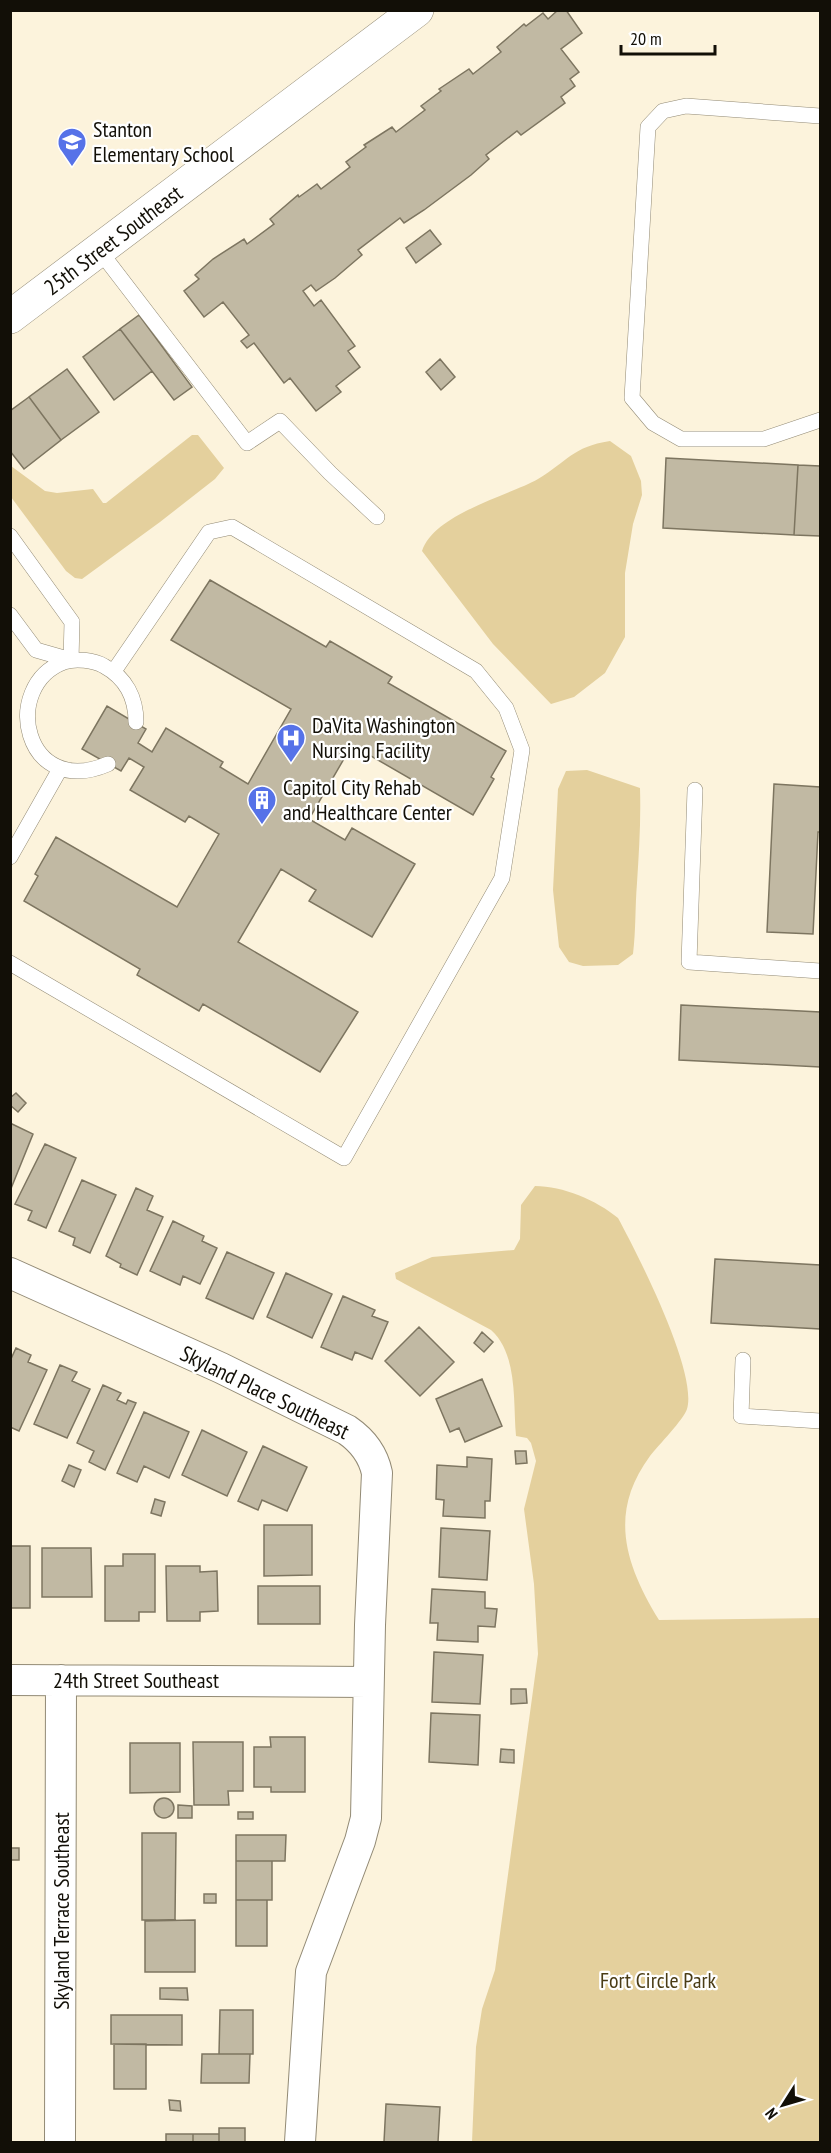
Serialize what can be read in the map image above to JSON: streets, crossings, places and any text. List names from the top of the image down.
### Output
{
  "streets": {
    "street": [
      "25th Street Southeast",
      "Skyland Place Southeast",
      "24th Street Southeast",
      "Skyland Terrace Southeast"
    ]
  },
  "crossings": [
    ["Skyland Place Southeast", "24th Street Southeast"],
    ["24th Street Southeast", "Skyland Terrace Southeast"]
  ],
  "parks": ["Fort Circle Park"],
  "places": {
    "school or university": ["Stanton Elementary School"],
    "hospital": ["DaVita Washington Nursing Facility"],
    "building": ["Capitol City Rehab and Healthcare Center"]
  },
  "scale_bar": "20 m",
  "north": "bottom left"
}
